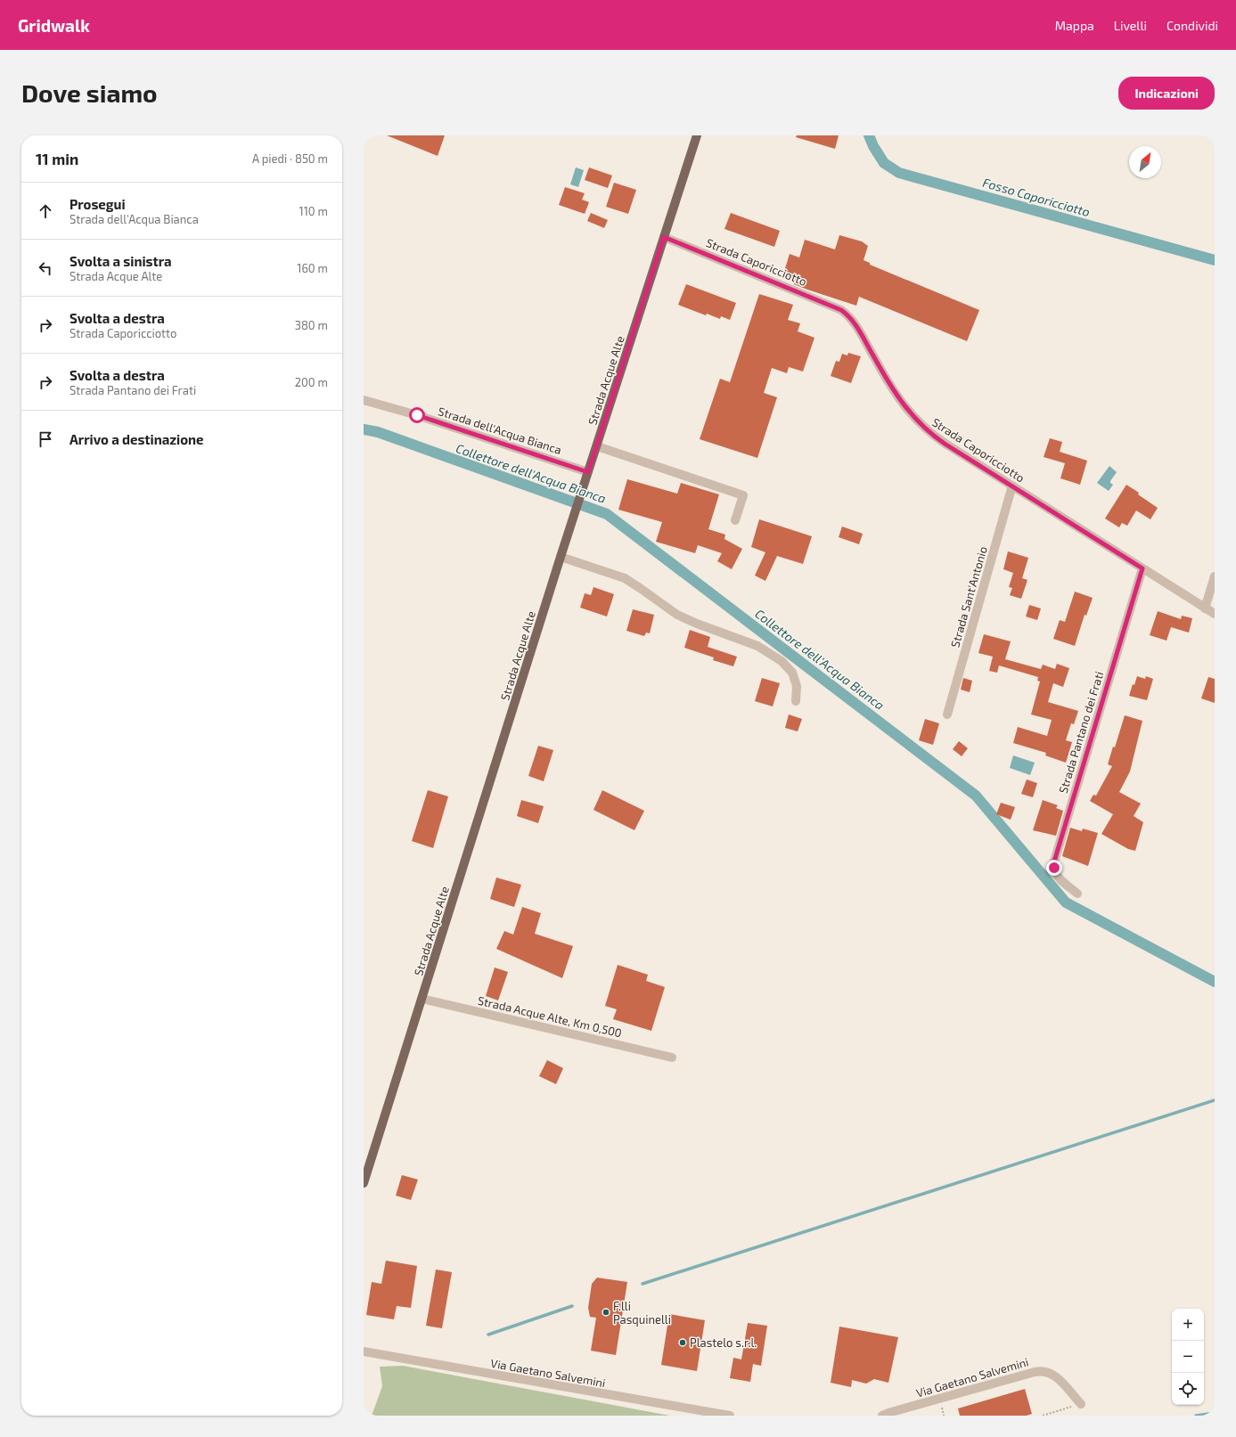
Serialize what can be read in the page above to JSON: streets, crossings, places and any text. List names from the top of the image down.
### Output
{
  "streets": {
    "main road": ["Strada Acque Alte"],
    "street": [
      "Strada Caporicciotto",
      "Strada dell'Acqua Bianca",
      "Strada Sant'Antonio",
      "Strada Pantano dei Frati",
      "Strada Acque Alte, Km 0,500",
      "Via Gaetano Salvemini"
    ]
  },
  "crossings": [
    ["Strada Caporicciotto", "Strada Acque Alte"],
    ["Strada Caporicciotto", "Strada Sant'Antonio"],
    ["Strada Caporicciotto", "Strada Pantano dei Frati"],
    ["Strada Acque Alte", "Strada dell'Acqua Bianca"],
    ["Strada Acque Alte", "Strada Acque Alte, Km 0,500"]
  ],
  "water": ["Fosso Caporicciotto", "Collettore dell'Acqua Bianca"],
  "places": ["F.lli Pasquinelli", "Plastelo s.r.l."],
  "north": "top right",
  "page": {
    "header": "Gridwalk",
    "nav": ["Mappa", "Livelli", "Condividi"],
    "buttons": "Indicazioni",
    "title": "Dove siamo",
    "heading": ["11 min", "A piedi · 850 m"],
    "list": [
      ["Prosegui", "Strada dell'Acqua Bianca", "110 m"],
      ["Svolta a sinistra", "Strada Acque Alte", "160 m"],
      ["Svolta a destra", "Strada Caporicciotto", "380 m"],
      ["Svolta a destra", "Strada Pantano dei Frati", "200 m"],
      "Arrivo a destinazione"
    ],
    "map_buttons": ["+", "−"]
  }
}
